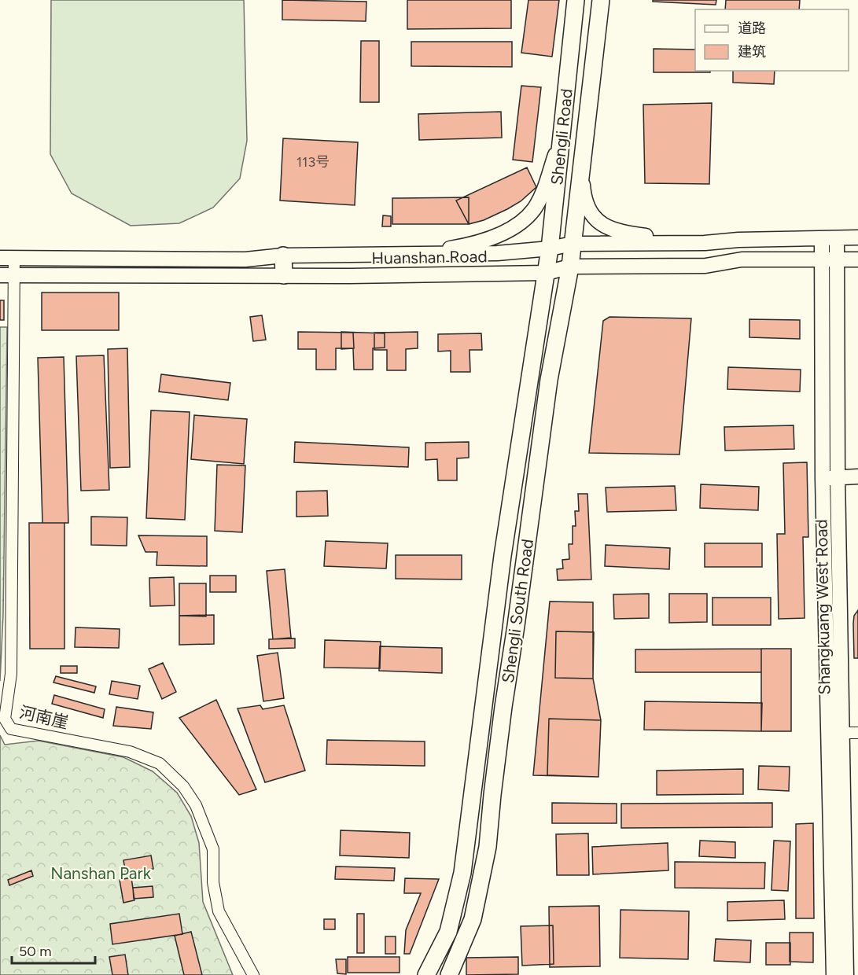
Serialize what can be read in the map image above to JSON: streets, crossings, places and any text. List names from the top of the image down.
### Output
{
  "streets": {
    "main road": [
      "Shengli Road",
      "Huanshan Road",
      "Shangkuang West Road",
      "Shengli South Road"
    ],
    "street": ["河南崖"]
  },
  "crossings": [
    ["Shengli Road", "Huanshan Road"],
    ["Shengli Road", "Shengli South Road"],
    ["Huanshan Road", "Shangkuang West Road"],
    ["Huanshan Road", "Shengli South Road"],
    ["Huanshan Road", "河南崖"]
  ],
  "parks": ["Nanshan Park"],
  "house_numbers": ["113号"],
  "legend": ["道路", "建筑"],
  "scale_bar": "50 m"
}
